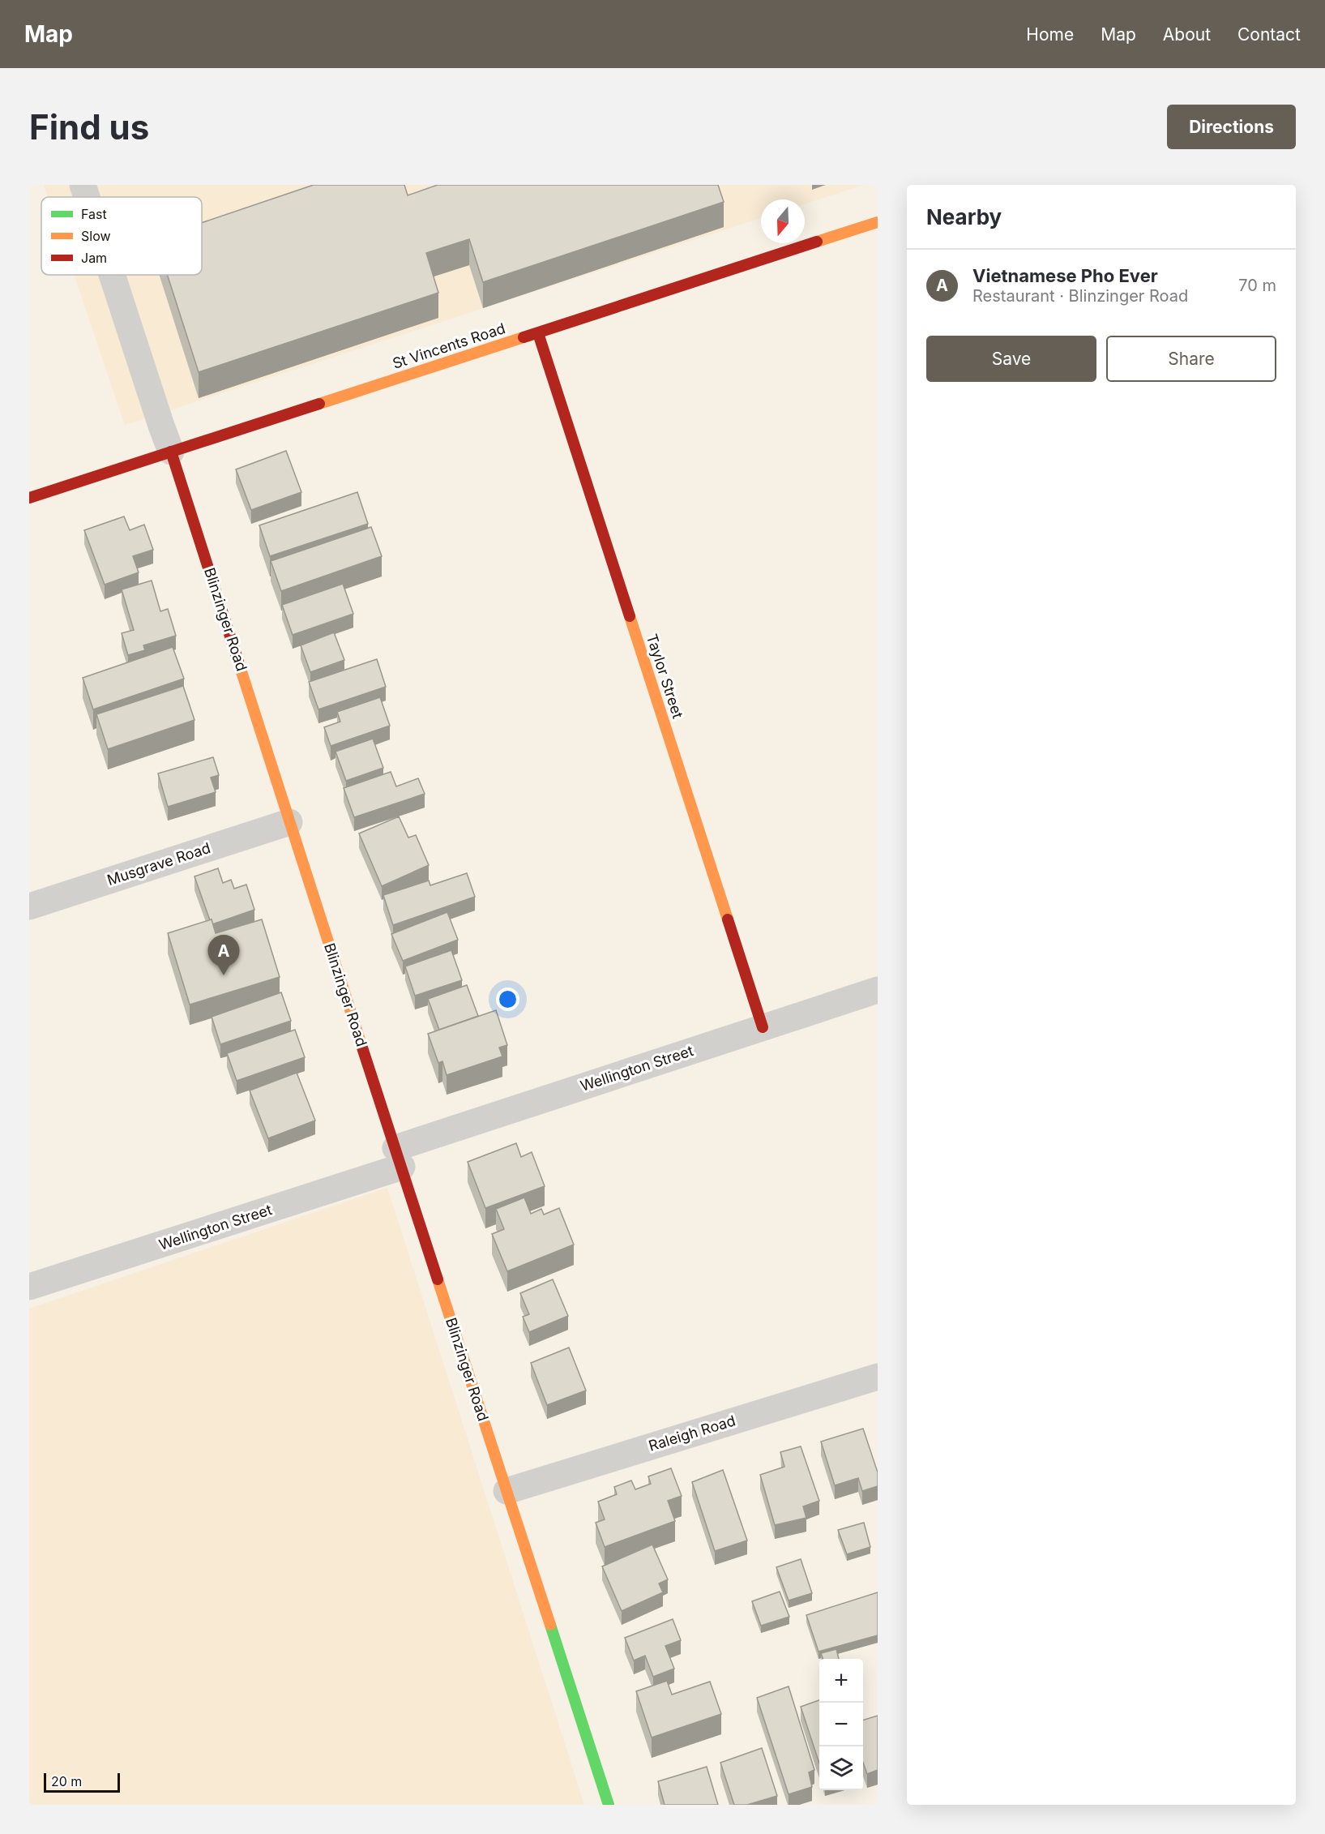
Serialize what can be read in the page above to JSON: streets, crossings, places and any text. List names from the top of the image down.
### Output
{
  "streets": {
    "street": [
      "St Vincents Road",
      "Blinzinger Road",
      "Taylor Street",
      "Musgrave Road",
      "Wellington Street",
      "Raleigh Road"
    ]
  },
  "crossings": [
    ["St Vincents Road", "Blinzinger Road"],
    ["St Vincents Road", "Taylor Street"],
    ["Blinzinger Road", "Musgrave Road"],
    ["Blinzinger Road", "Wellington Street"],
    ["Blinzinger Road", "Raleigh Road"],
    ["Taylor Street", "Wellington Street"]
  ],
  "legend": ["Fast", "Slow", "Jam"],
  "scale_bar": "20 m",
  "north": "bottom",
  "page": {
    "header": "Map",
    "nav": [
      "Home",
      "Map",
      "About",
      "Contact"
    ],
    "buttons": [
      "Directions",
      ["Save", "Share"]
    ],
    "title": "Find us",
    "heading": "Nearby",
    "list": [
      {
        "mark": "A",
        "name": "Vietnamese Pho Ever",
        "note": "Restaurant · Blinzinger Road",
        "value": "70 m"
      }
    ],
    "pins": "A",
    "map_buttons": ["+", "−"],
    "scale": "20 m"
  }
}
